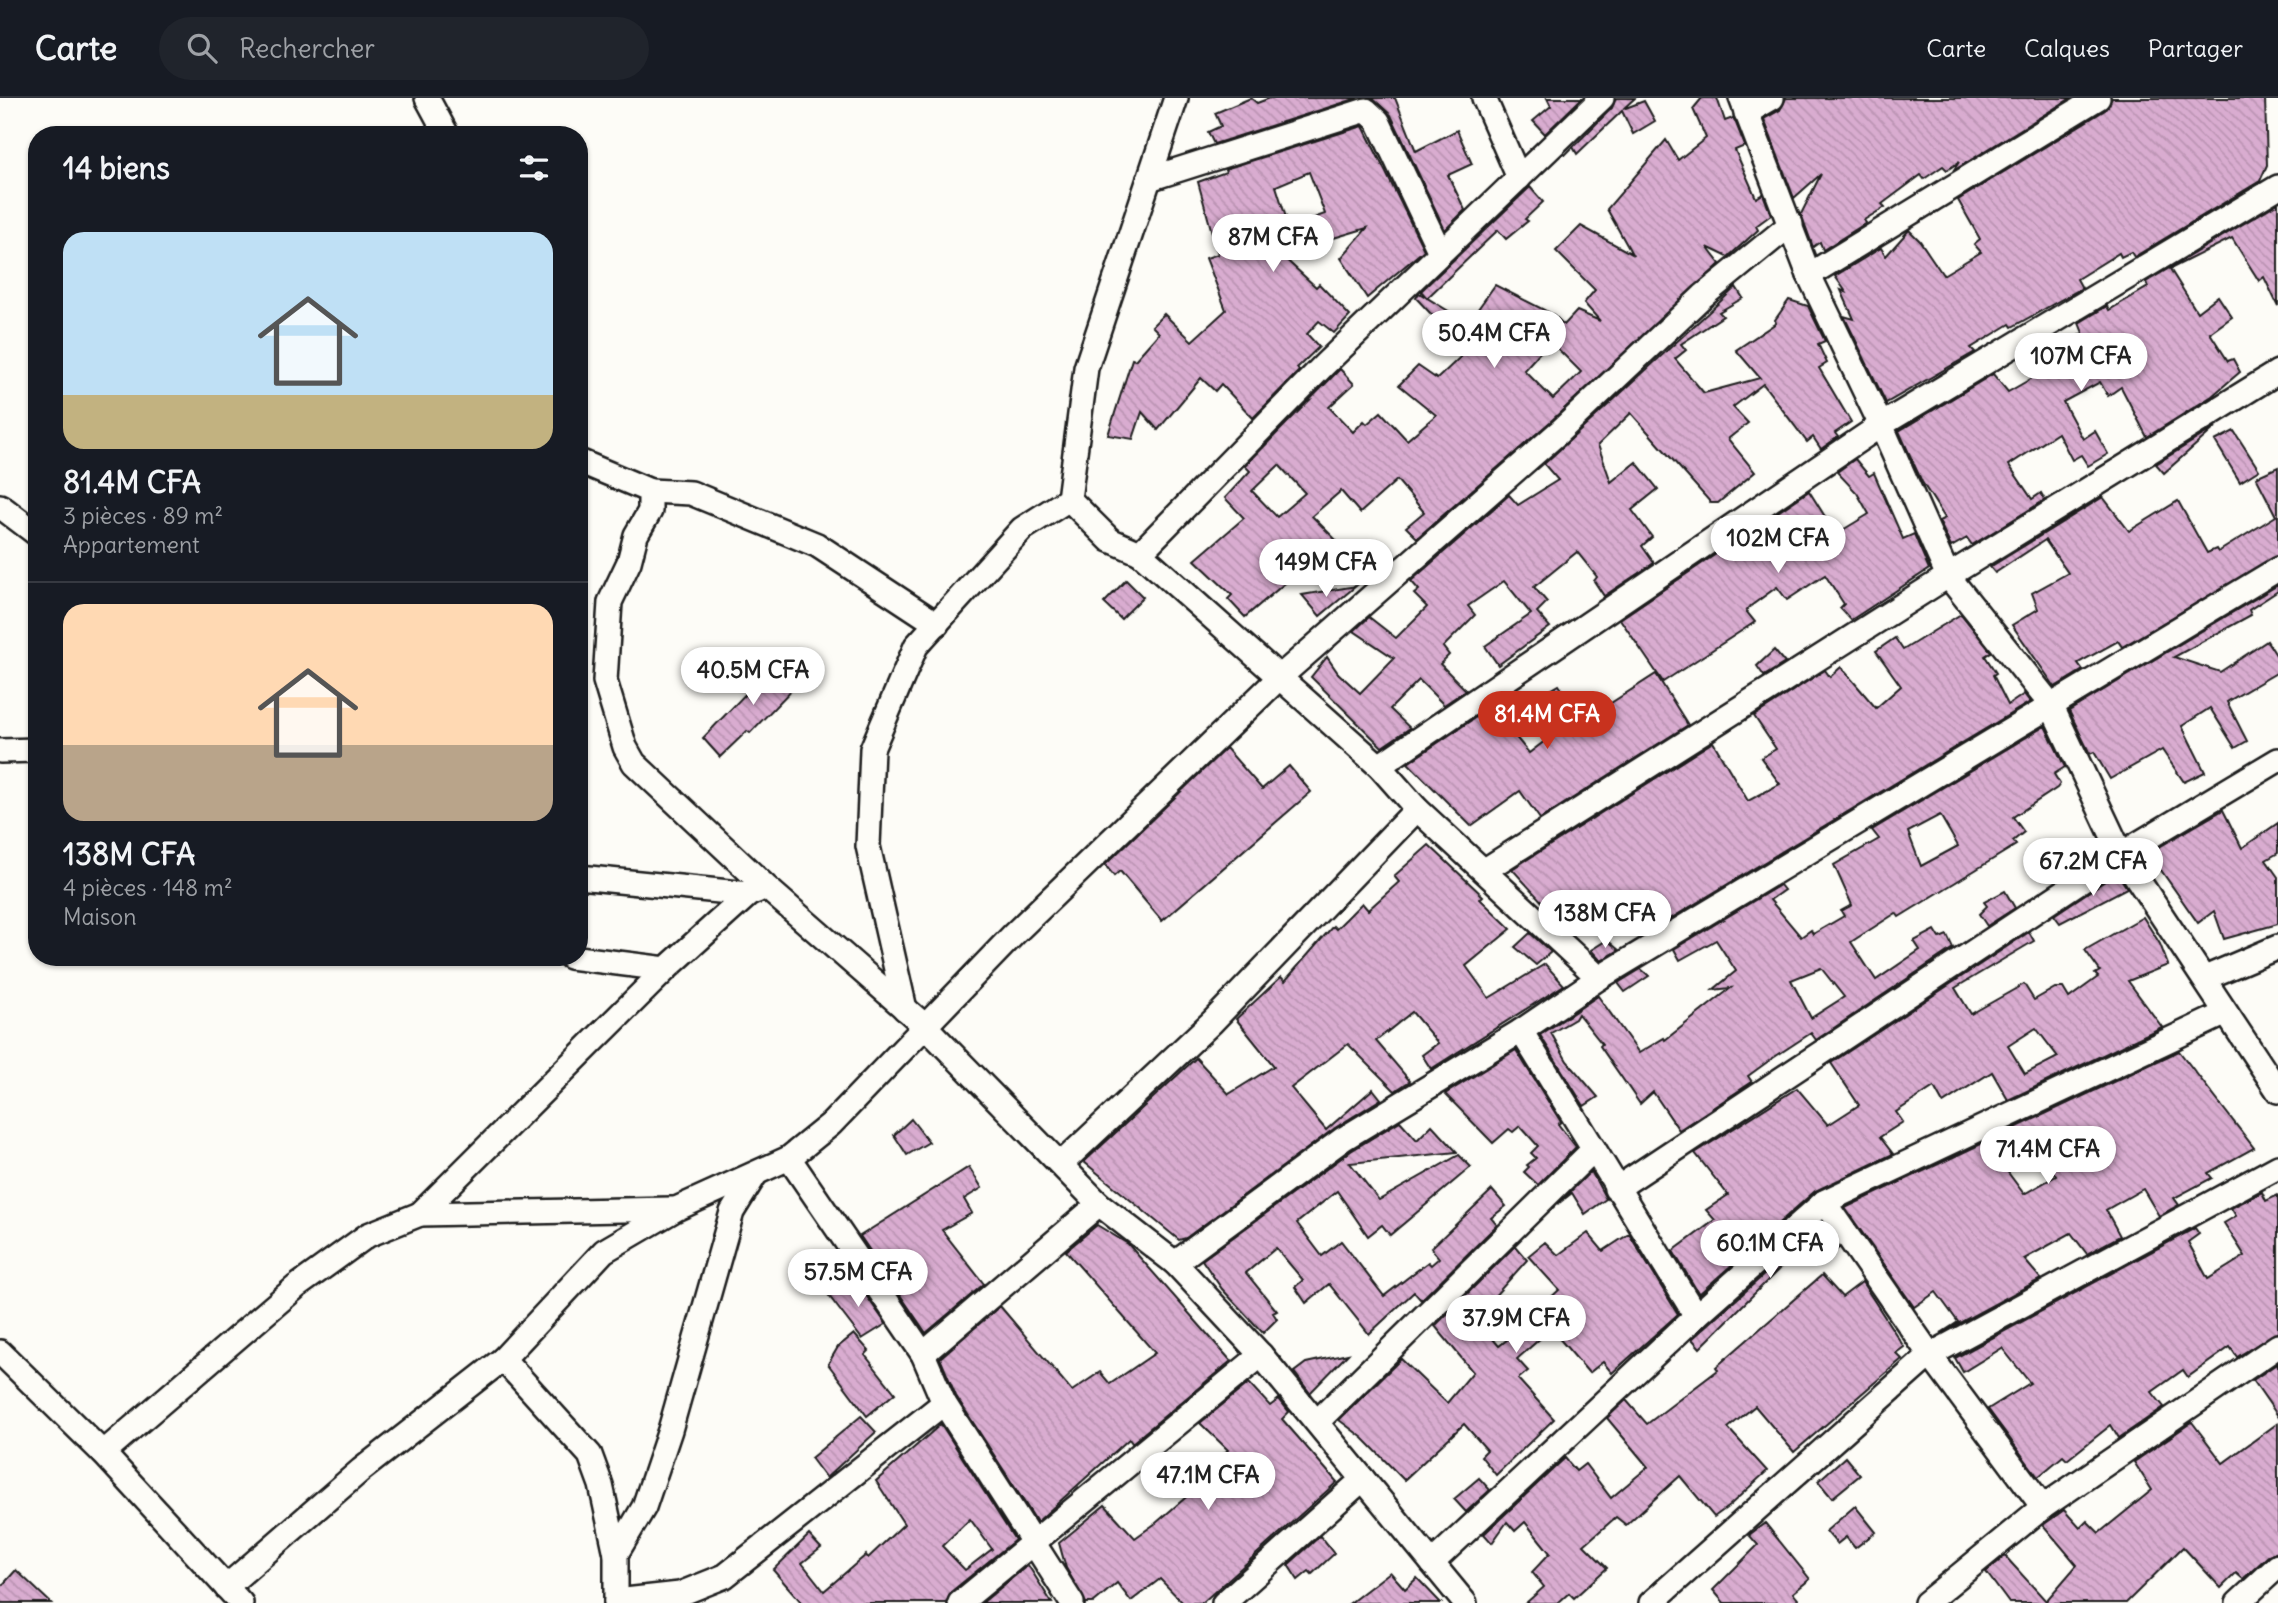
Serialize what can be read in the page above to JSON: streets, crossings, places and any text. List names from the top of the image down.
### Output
{
  "page": {
    "header": "Carte",
    "search": "Rechercher",
    "nav": ["Carte", "Calques", "Partager"],
    "heading": "14 biens",
    "list": [
      {
        "name": "81.4M CFA",
        "note": "3 pièces · 89 m² · Appartement"
      },
      {
        "name": "138M CFA",
        "note": "4 pièces · 148 m² · Maison"
      }
    ],
    "price": [
      "87M CFA",
      "50.4M CFA",
      "107M CFA",
      "102M CFA",
      "149M CFA",
      "40.5M CFA",
      "81.4M CFA",
      "67.2M CFA",
      "138M CFA",
      "71.4M CFA",
      "60.1M CFA",
      "57.5M CFA",
      "37.9M CFA",
      "47.1M CFA"
    ]
  }
}
